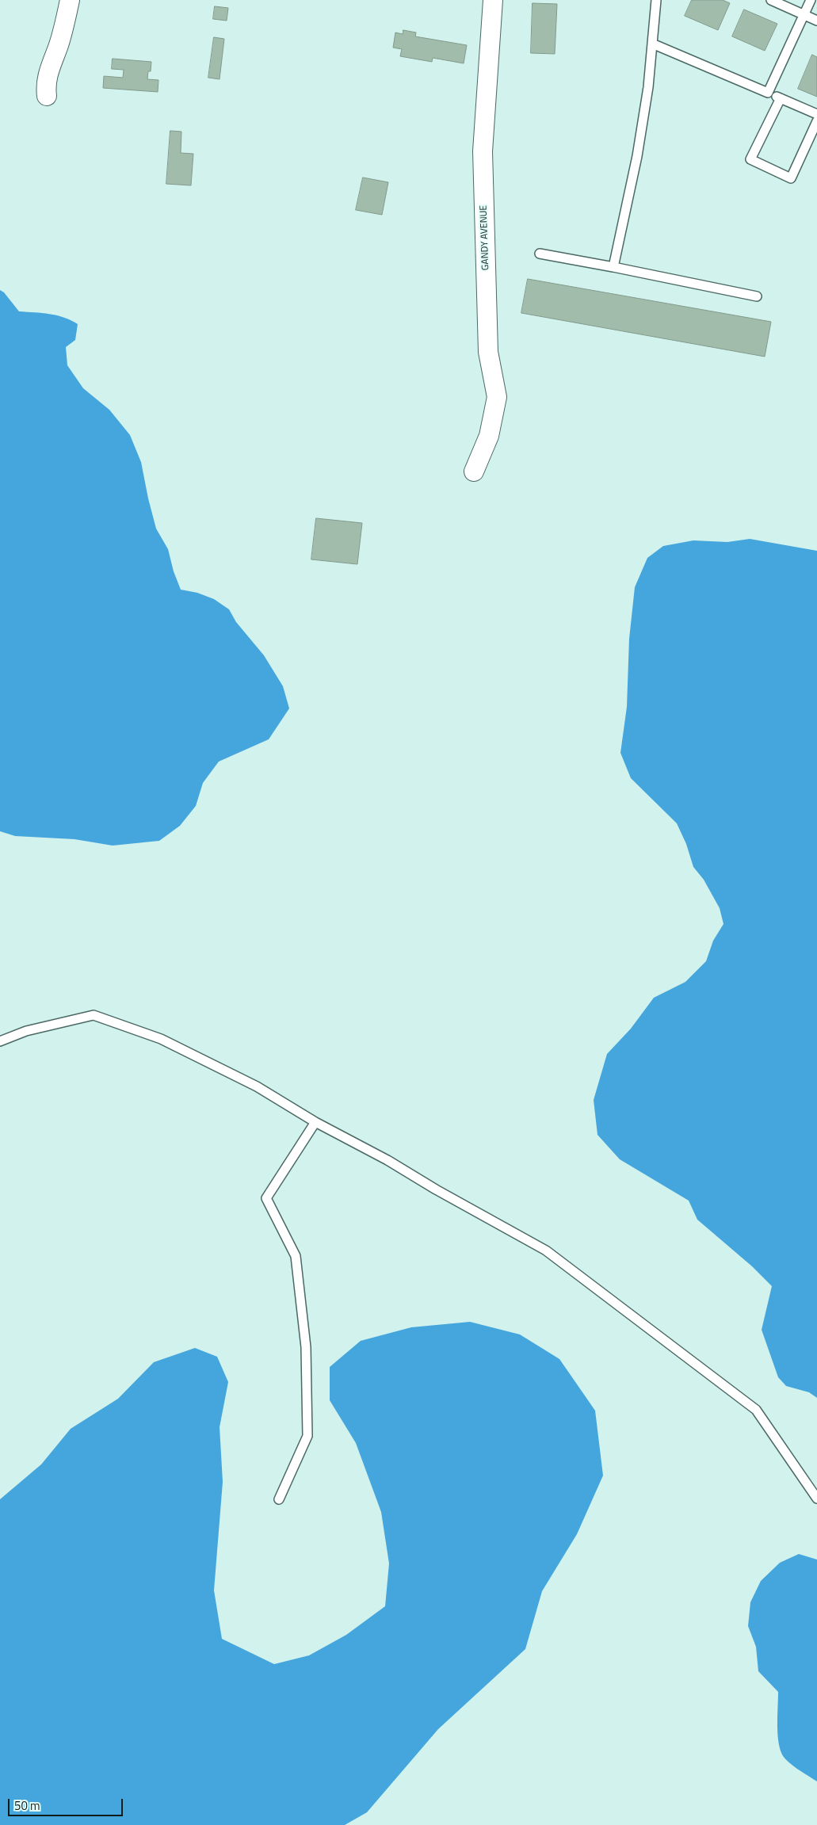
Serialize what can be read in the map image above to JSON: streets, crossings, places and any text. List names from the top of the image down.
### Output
{
  "streets": {
    "street": ["GANDY AVENUE"]
  },
  "scale_bar": "50 m"
}
